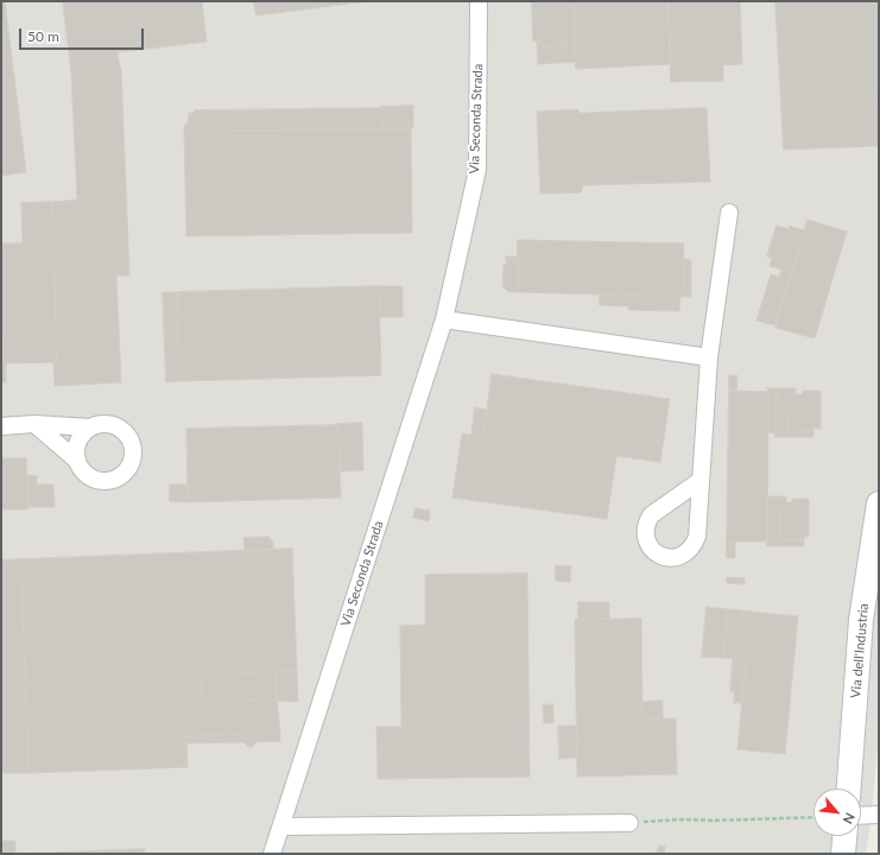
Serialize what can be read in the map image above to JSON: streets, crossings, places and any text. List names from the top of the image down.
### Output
{
  "streets": {
    "main road": ["Via dell'Industria"],
    "street": ["Via Seconda Strada"]
  },
  "scale_bar": "50 m",
  "north": "bottom right"
}
